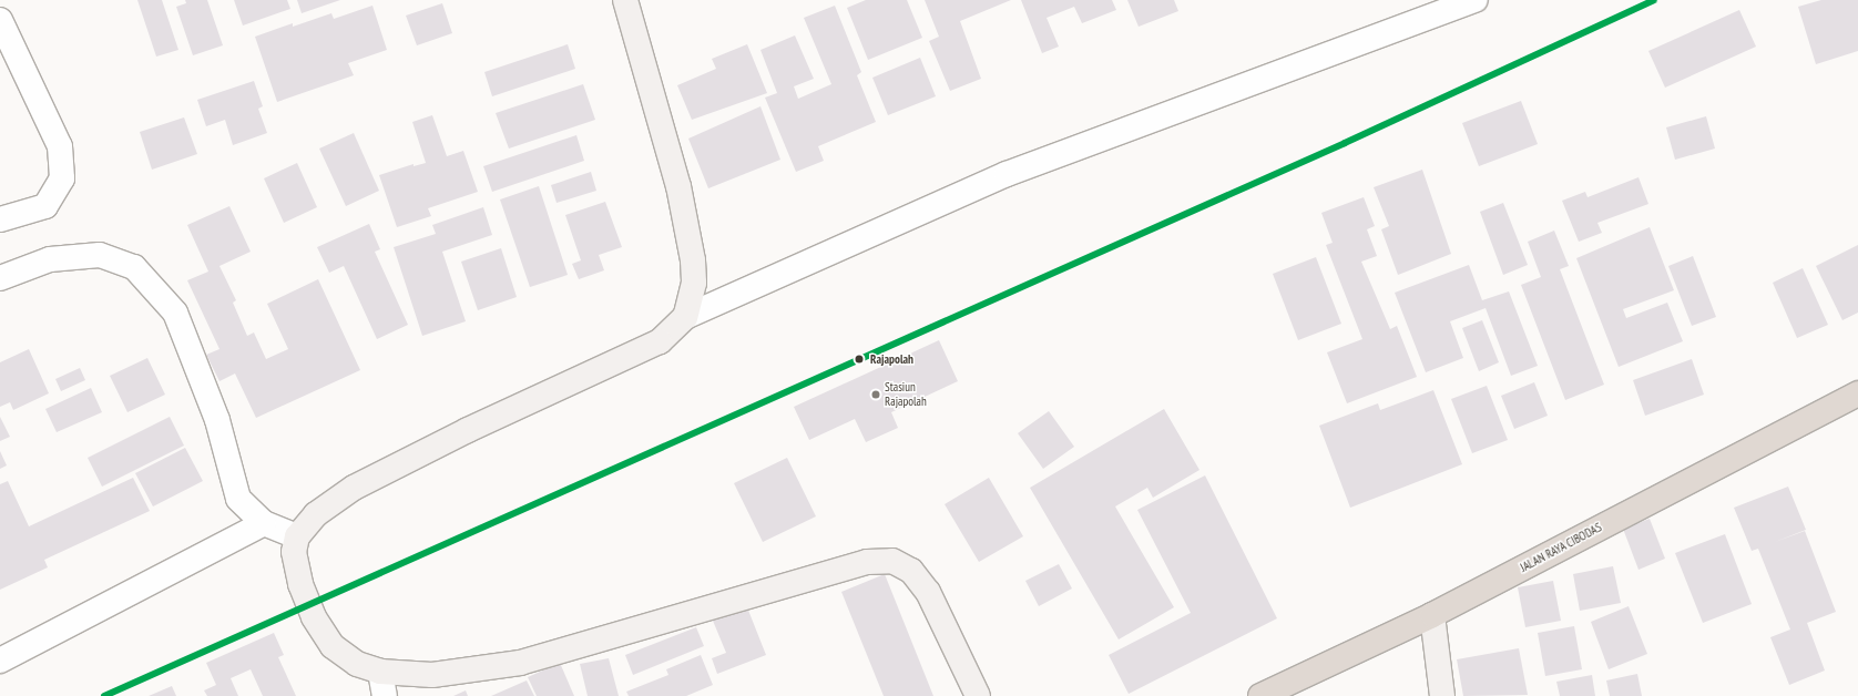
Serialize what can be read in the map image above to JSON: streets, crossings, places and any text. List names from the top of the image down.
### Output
{
  "streets": {
    "highway": ["JALAN RAYA CIBODAS"]
  },
  "places": ["Rajapolah", "Stasiun Rajapolah"]
}
